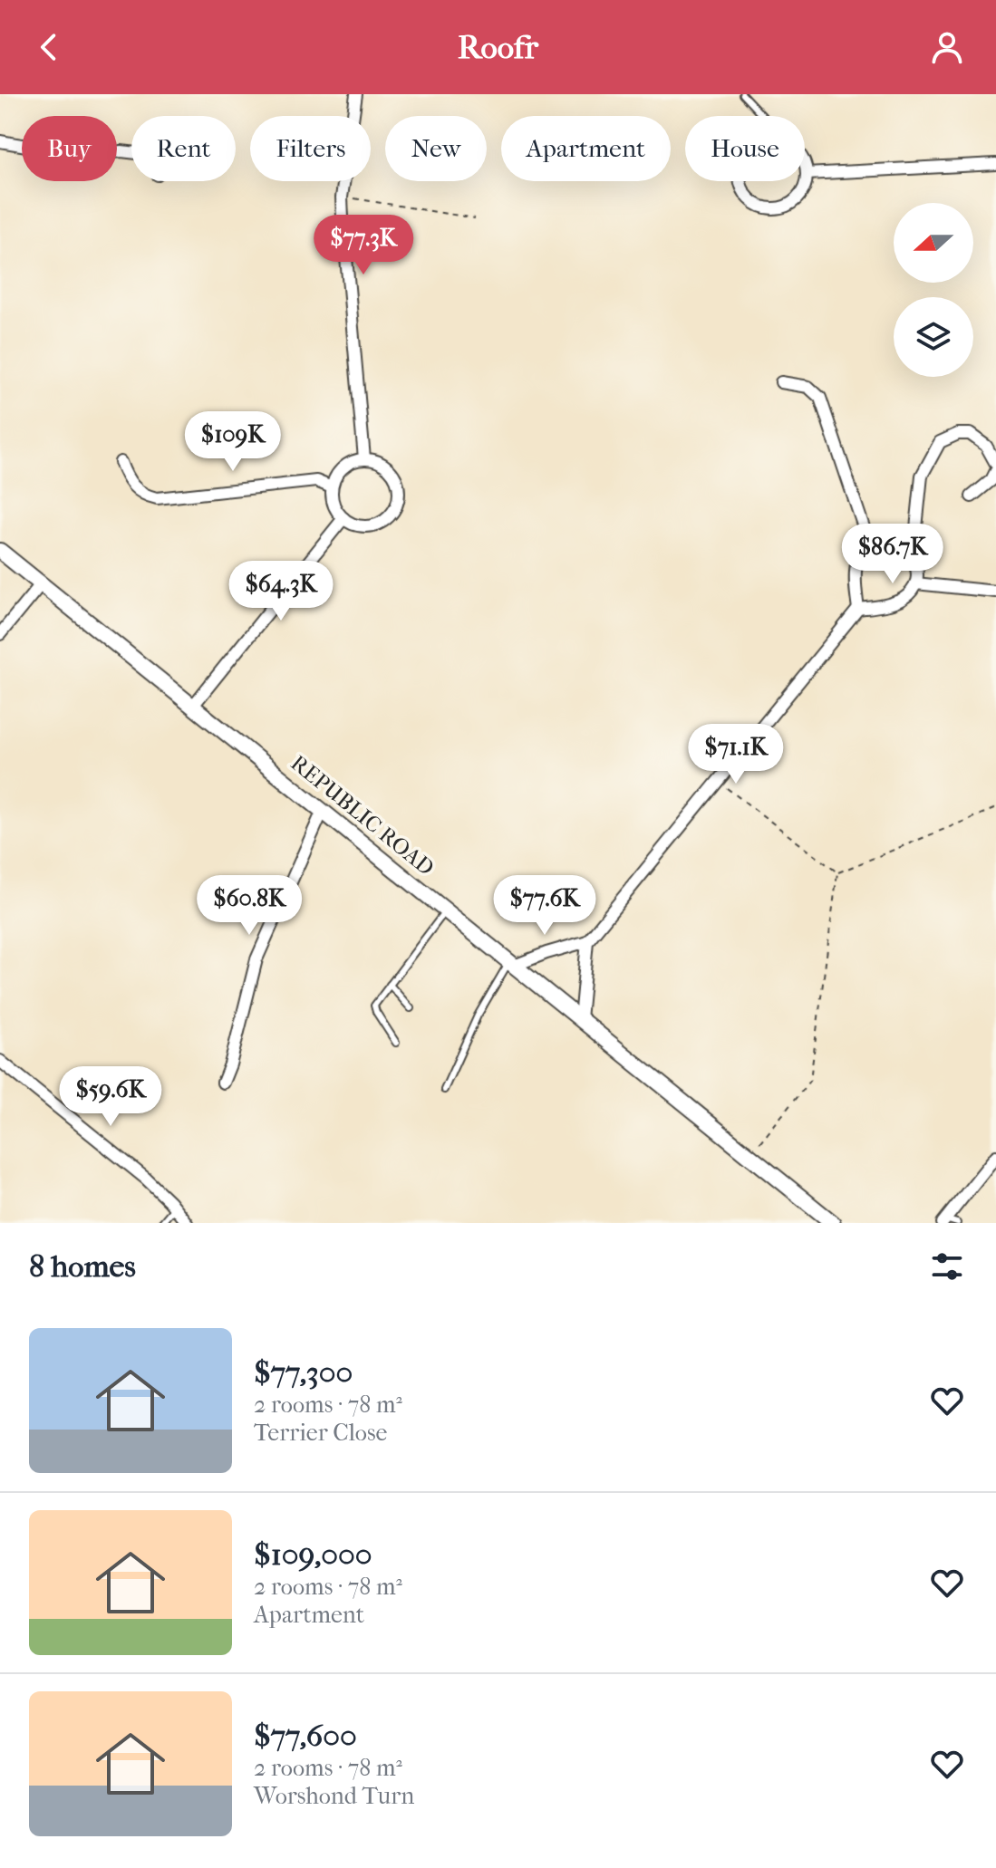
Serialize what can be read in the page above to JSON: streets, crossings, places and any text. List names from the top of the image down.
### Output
{
  "streets": {
    "street": ["REPUBLIC ROAD"]
  },
  "north": "left",
  "page": {
    "header": "Roofr",
    "chip": [
      "Buy",
      "Rent",
      "Filters",
      "New",
      "Apartment",
      "House"
    ],
    "price": [
      "$77.3K",
      "$109K",
      "$86.7K",
      "$64.3K",
      "$71.1K",
      "$60.8K",
      "$77.6K",
      "$59.6K"
    ],
    "heading": "8 homes",
    "list": [
      {
        "name": "$77,300",
        "note": "2 rooms · 78 m² · Terrier Close"
      },
      {
        "name": "$109,000",
        "note": "2 rooms · 78 m² · Apartment"
      },
      {
        "name": "$77,600",
        "note": "2 rooms · 78 m² · Worshond Turn"
      }
    ]
  }
}
